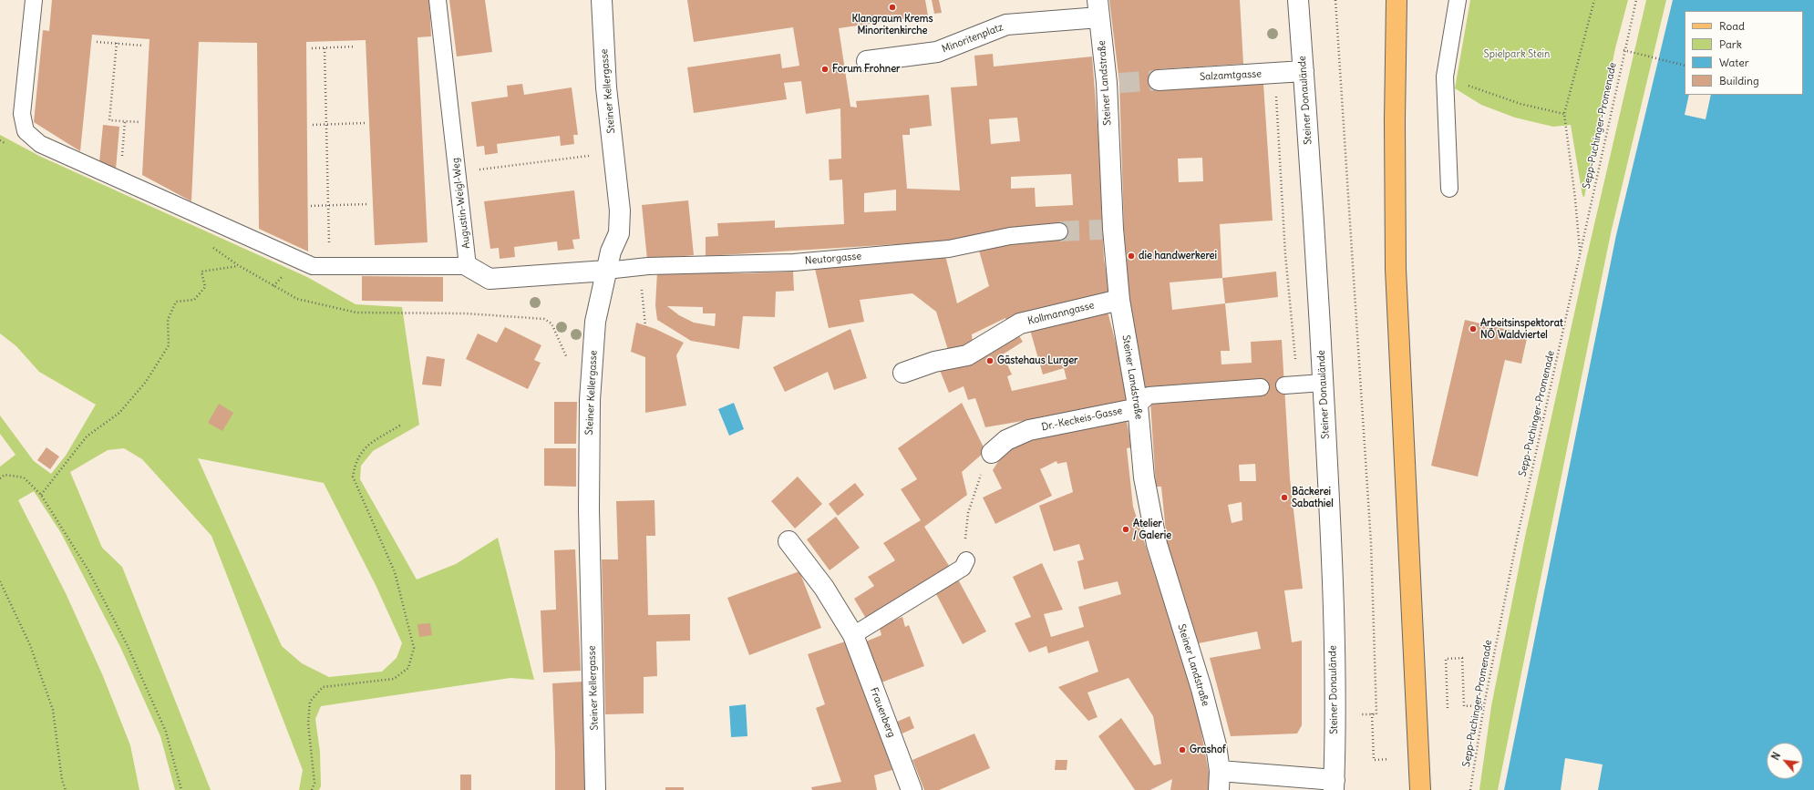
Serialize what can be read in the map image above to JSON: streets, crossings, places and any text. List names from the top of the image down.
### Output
{
  "streets": {
    "street": [
      "Minoritenplatz",
      "Salzamtgasse",
      "Steiner Landstraße",
      "Steiner Kellergasse",
      "Steiner Donaulände",
      "Kollmanngasse",
      "Dr.-Keckeis-Gasse",
      "Frauenberg"
    ],
    "lane": ["Augustin-Weigl-Weg", "Neutorgasse"],
    "path": ["Sepp-Puchinger-Promenade"]
  },
  "crossings": [
    ["Minoritenplatz", "Steiner Landstraße"],
    ["Salzamtgasse", "Steiner Donaulände"],
    ["Steiner Landstraße", "Kollmanngasse"],
    ["Steiner Landstraße", "Dr.-Keckeis-Gasse"],
    ["Steiner Kellergasse", "Neutorgasse"]
  ],
  "parks": ["Spielpark Stein"],
  "places": [
    "Klangraum Krems Minoritenkirche",
    "Forum Frohner",
    "die handwerkerei",
    "Arbeitsinspektorat NÖ Waldviertel",
    "Gästehaus Lurger",
    "Bäckerei Sabathiel",
    "Atelier / Galerie",
    "Grashof"
  ],
  "legend": [
    "Road",
    "Park",
    "Water",
    "Building"
  ],
  "north": "top left"
}
